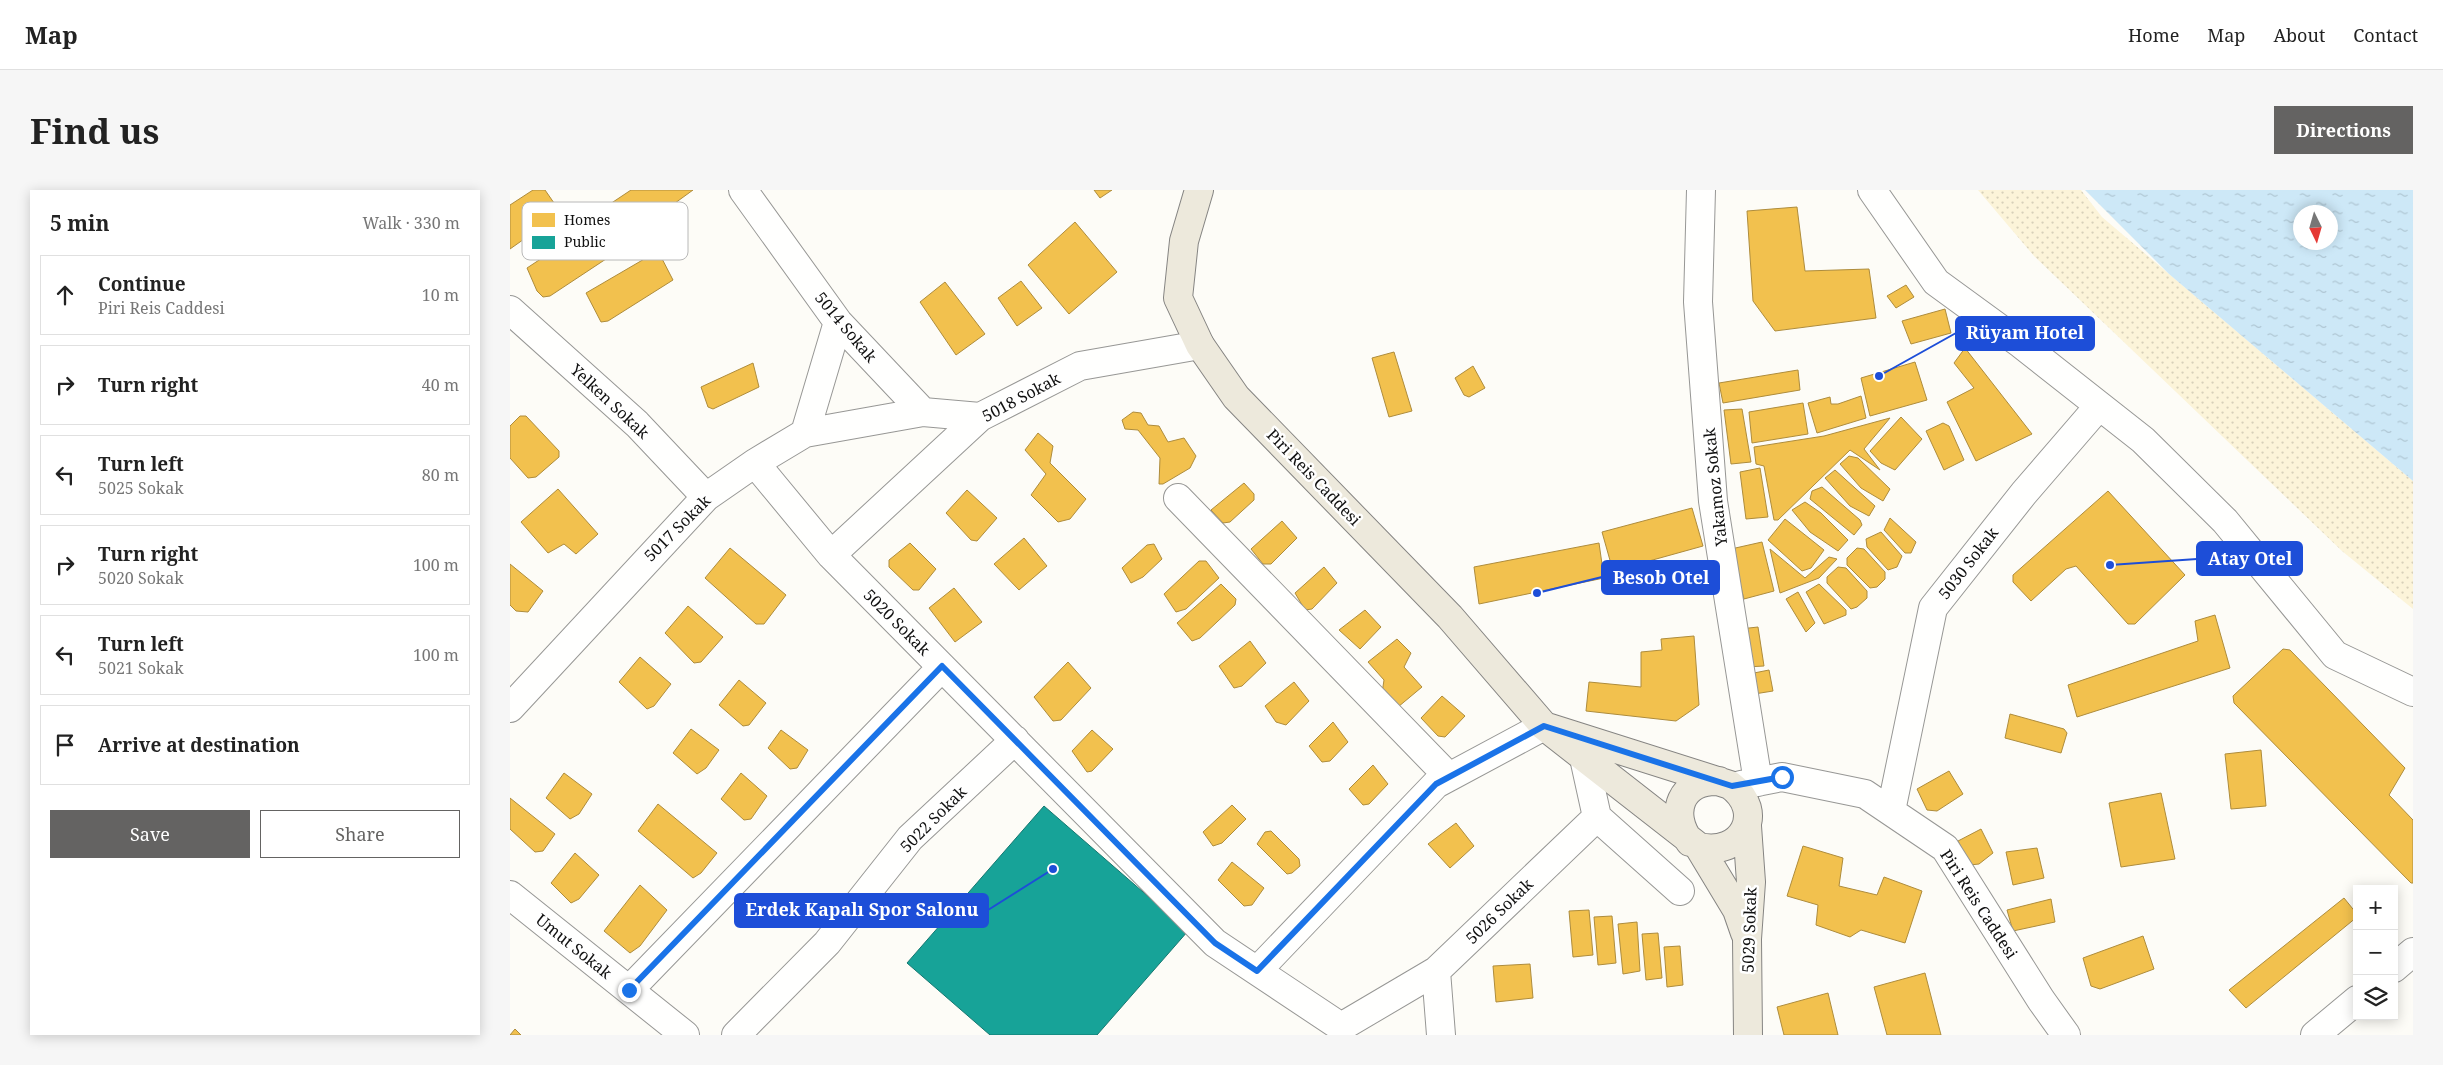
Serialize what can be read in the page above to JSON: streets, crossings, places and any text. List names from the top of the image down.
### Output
{
  "streets": {
    "main road": ["Piri Reis Caddesi", "5029 Sokak"],
    "street": [
      "5014 Sokak",
      "5018 Sokak",
      "Yelken Sokak",
      "Yakamoz Sokak",
      "5017 Sokak",
      "5030 Sokak",
      "5020 Sokak",
      "5022 Sokak",
      "5026 Sokak",
      "Umut Sokak"
    ]
  },
  "crossings": [
    ["5014 Sokak", "5017 Sokak"],
    ["5018 Sokak", "Piri Reis Caddesi"],
    ["5018 Sokak", "5020 Sokak"],
    ["Yelken Sokak", "5017 Sokak"],
    ["Piri Reis Caddesi", "Yakamoz Sokak"],
    ["Piri Reis Caddesi", "5030 Sokak"],
    ["Piri Reis Caddesi", "5029 Sokak"],
    ["Yakamoz Sokak", "5029 Sokak"],
    ["5017 Sokak", "5020 Sokak"],
    ["5020 Sokak", "5022 Sokak"],
    ["5020 Sokak", "5026 Sokak"]
  ],
  "places": [
    "Rüyam Hotel",
    "Atay Otel",
    "Besob Otel",
    "Erdek Kapalı Spor Salonu"
  ],
  "legend": ["Homes", "Public"],
  "north": "bottom",
  "page": {
    "header": "Map",
    "nav": [
      "Home",
      "Map",
      "About",
      "Contact"
    ],
    "buttons": [
      "Directions",
      ["Save", "Share"]
    ],
    "title": "Find us",
    "heading": ["5 min", "Walk · 330 m"],
    "list": [
      ["Continue", "Piri Reis Caddesi", "10 m"],
      ["Turn right", "40 m"],
      ["Turn left", "5025 Sokak", "80 m"],
      ["Turn right", "5020 Sokak", "100 m"],
      ["Turn left", "5021 Sokak", "100 m"],
      "Arrive at destination"
    ],
    "map_buttons": ["+", "−"]
  }
}
